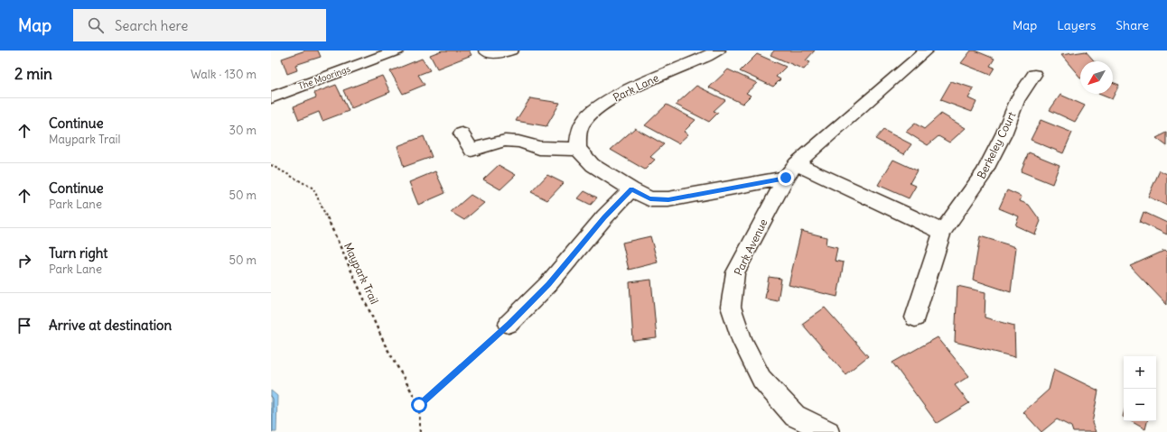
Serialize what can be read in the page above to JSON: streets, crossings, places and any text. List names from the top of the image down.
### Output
{
  "streets": {
    "street": [
      "The Moorings",
      "Park Lane",
      "Berkeley Court",
      "Park Avenue"
    ],
    "path": ["Maypark Trail"]
  },
  "north": "bottom left",
  "page": {
    "header": "Map",
    "search": "Search here",
    "nav": ["Map", "Layers", "Share"],
    "heading": ["2 min", "Walk · 130 m"],
    "list": [
      ["Continue", "Maypark Trail", "30 m"],
      ["Continue", "Park Lane", "50 m"],
      ["Turn right", "Park Lane", "50 m"],
      "Arrive at destination"
    ],
    "map_buttons": ["+", "−"]
  }
}
